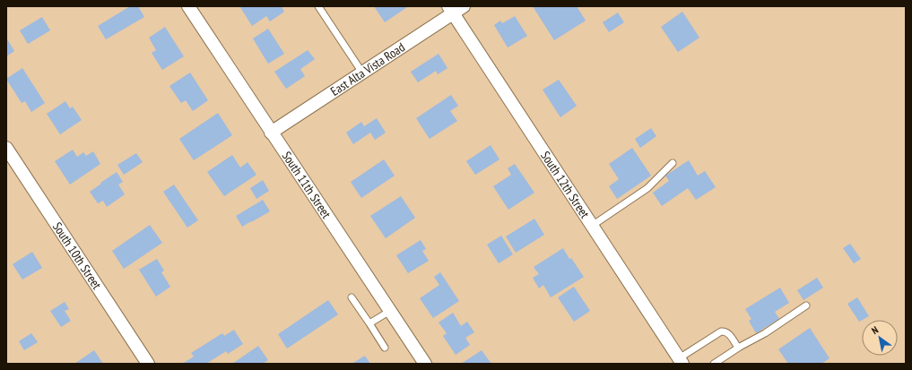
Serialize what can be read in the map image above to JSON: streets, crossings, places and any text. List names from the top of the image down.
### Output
{
  "streets": {
    "street": [
      "East Alta Vista Road",
      "South 11th Street",
      "South 12th Street",
      "South 10th Street"
    ]
  },
  "crossings": [
    ["East Alta Vista Road", "South 11th Street"],
    ["East Alta Vista Road", "South 12th Street"]
  ],
  "north": "top left"
}
